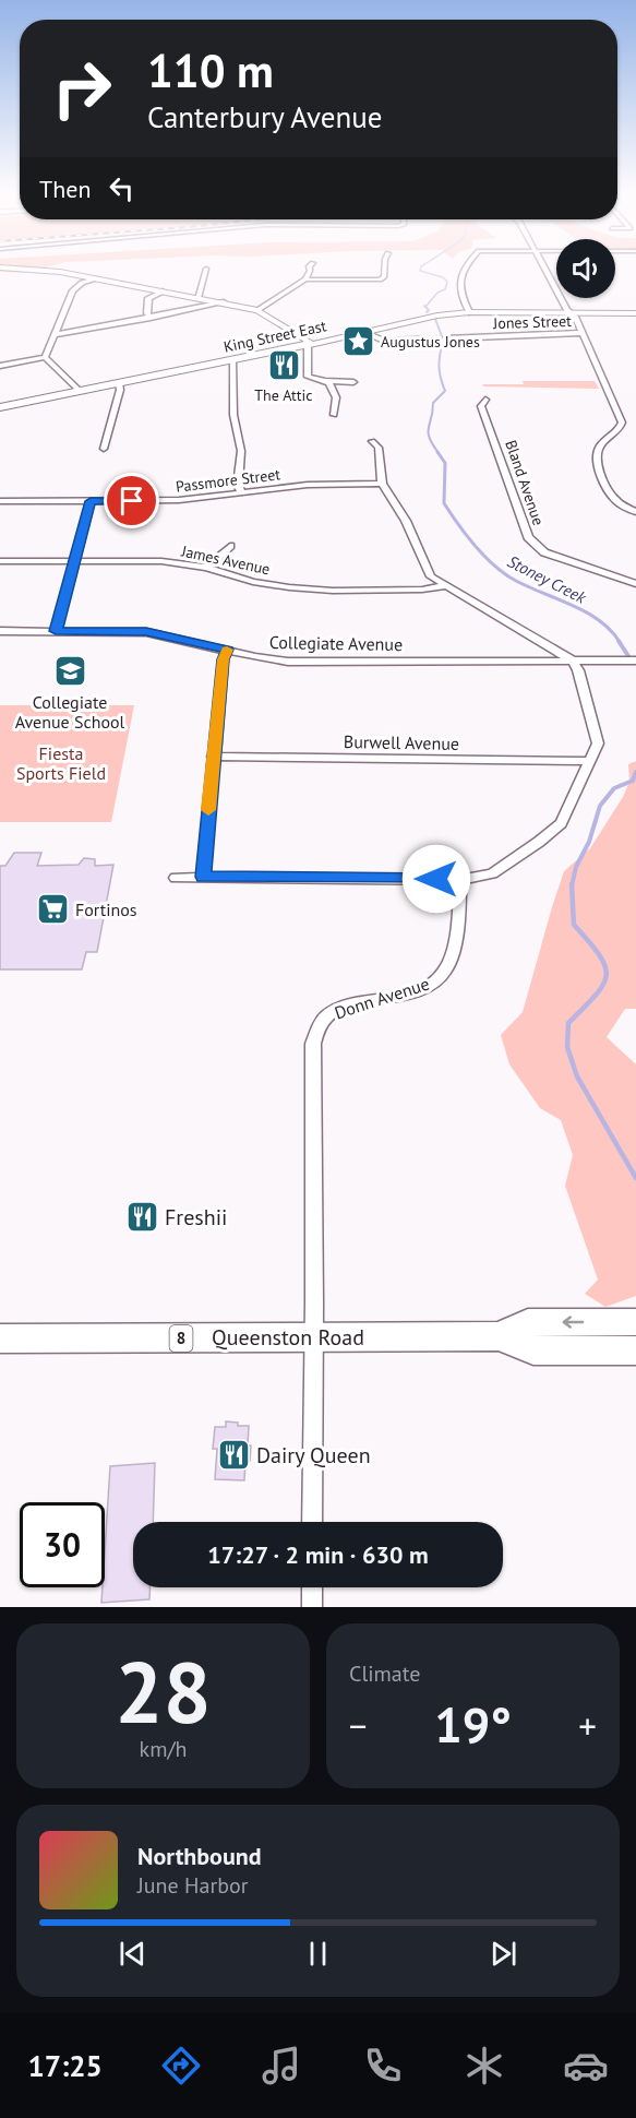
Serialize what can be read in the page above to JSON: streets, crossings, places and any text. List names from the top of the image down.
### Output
{
  "streets": {
    "main road": ["King Street East", "Queenston Road", "8"],
    "street": [
      "Jones Street",
      "Passmore Street",
      "Bland Avenue",
      "James Avenue",
      "Collegiate Avenue",
      "Burwell Avenue",
      "Donn Avenue"
    ]
  },
  "crossings": [
    ["Donn Avenue", "Queenston Road"]
  ],
  "water": ["Stoney Creek"],
  "parks": ["Fiesta Sports Field"],
  "places": {
    "place": ["Augustus Jones"],
    "restaurant": ["The Attic", "Freshii", "Dairy Queen"],
    "school or university": ["Collegiate Avenue School"],
    "supermarket": ["Fortinos"]
  },
  "page": {
    "turn": ["110 m", "Canterbury Avenue"],
    "then": "Then",
    "limit": "30",
    "trip": "17:27 · 2 min · 630 m",
    "tile": [
      ["28", "km/h"],
      "Climate"
    ],
    "heat": ["−", "19°", "+"],
    "song": ["Northbound", "June Harbor"],
    "tabs": "17:25"
  }
}
